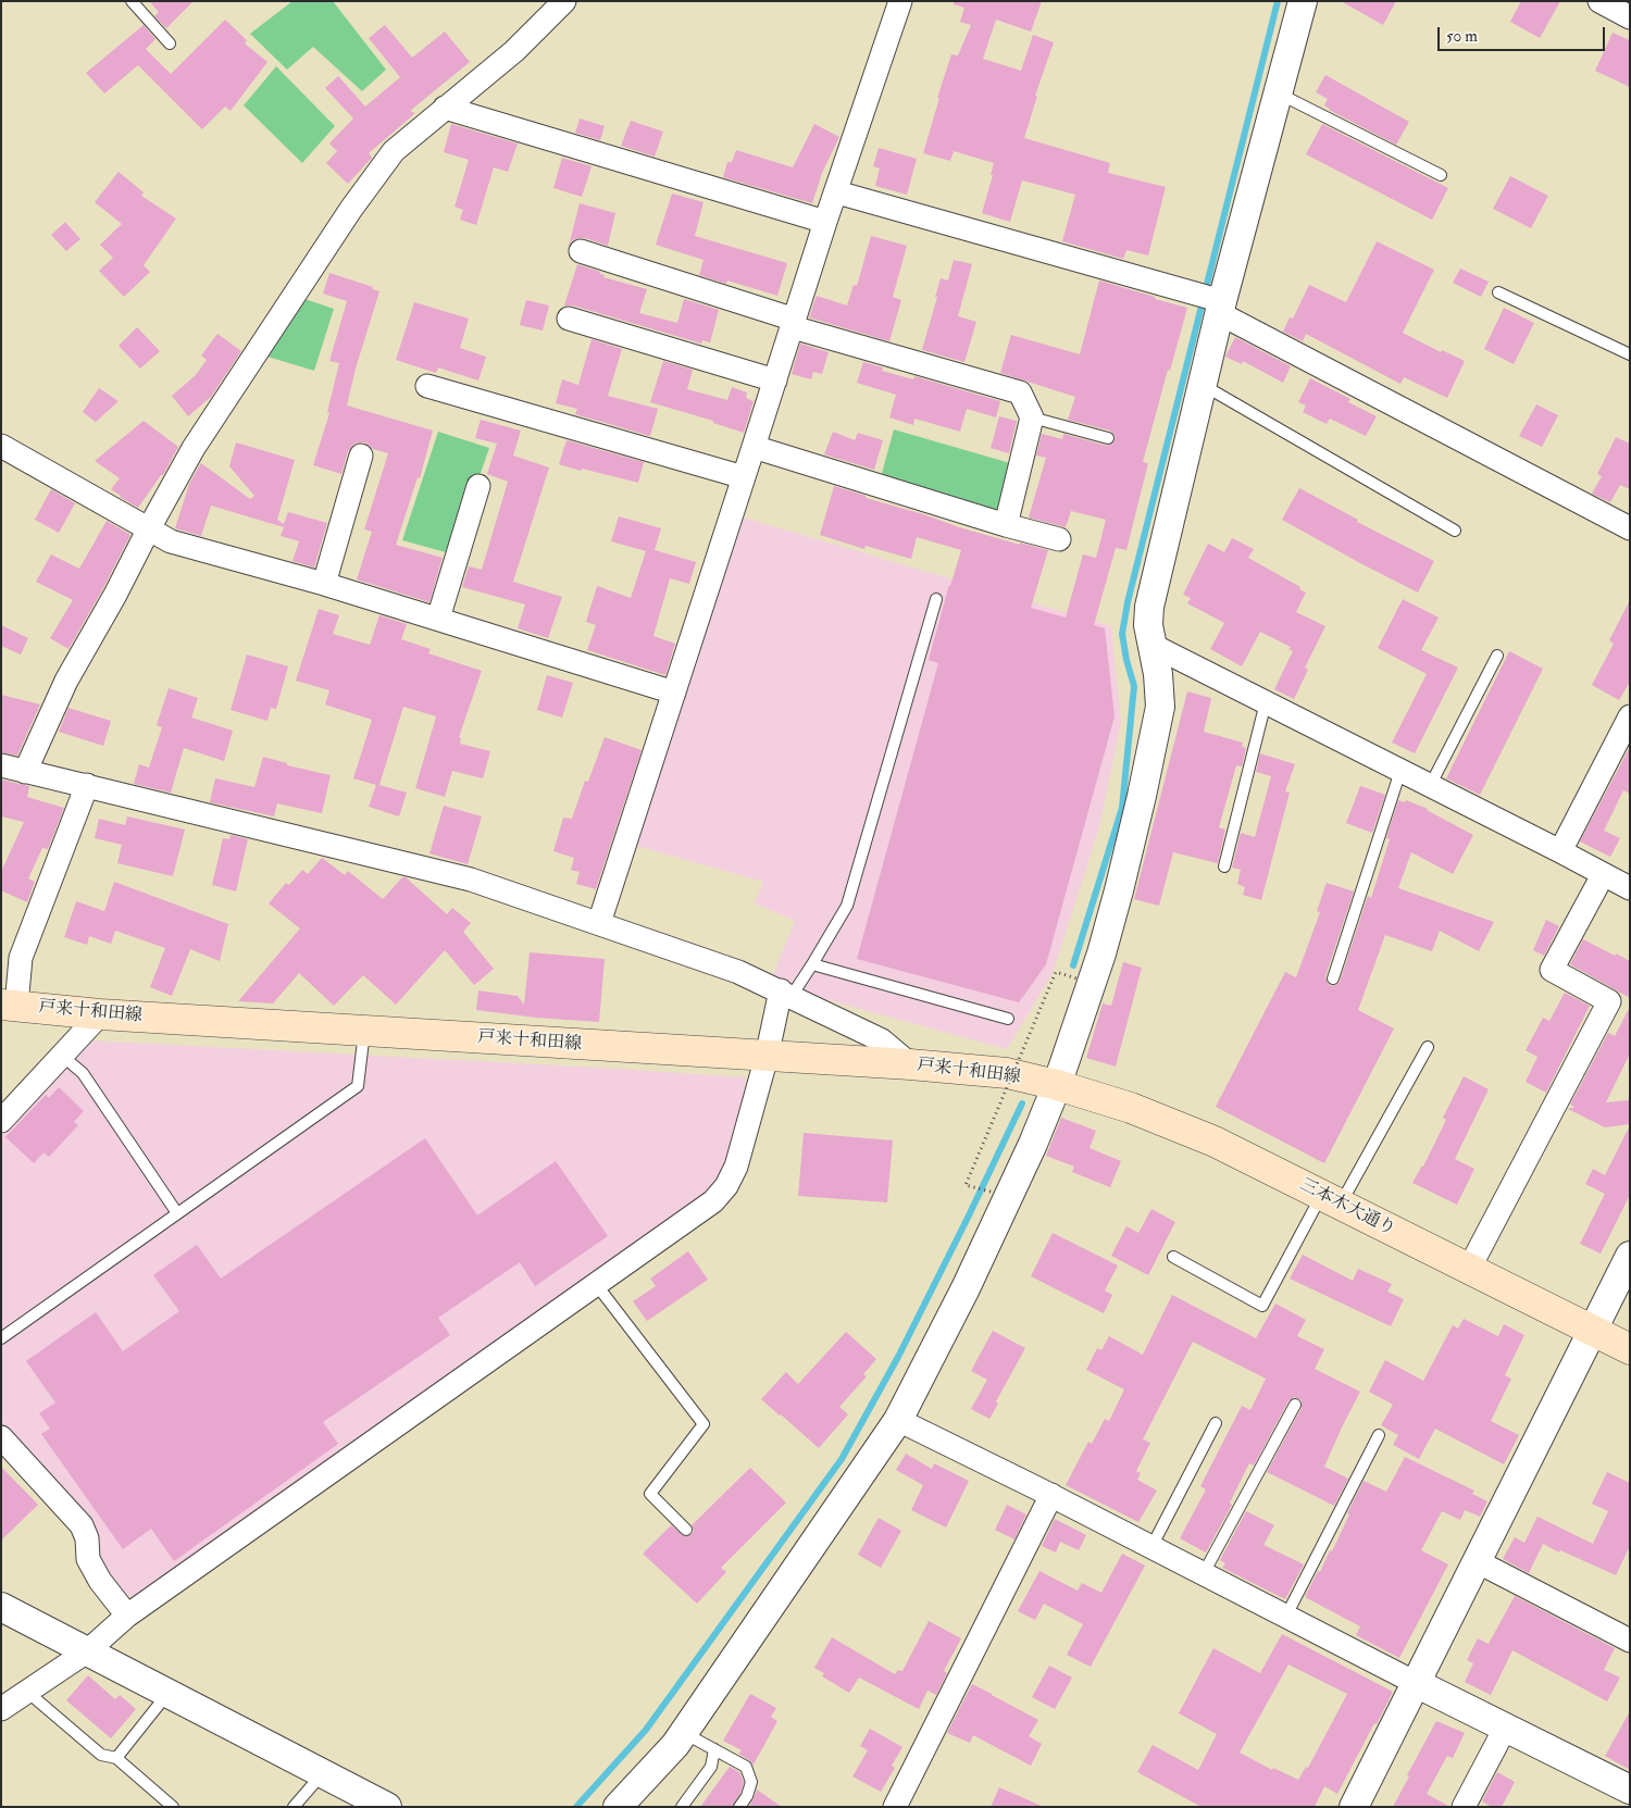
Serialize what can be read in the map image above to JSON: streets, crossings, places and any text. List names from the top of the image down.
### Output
{
  "streets": {
    "main road": ["戸来十和田線", "三本木大通り"]
  },
  "crossings": [
    ["戸来十和田線", "三本木大通り"]
  ],
  "scale_bar": "50 m"
}
